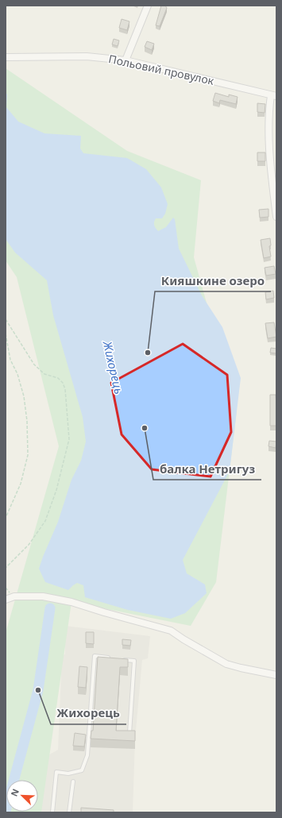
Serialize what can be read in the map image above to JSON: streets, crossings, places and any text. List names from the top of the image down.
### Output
{
  "streets": {
    "street": ["Польовий провулок"]
  },
  "water": ["Жихорець"],
  "places": ["Кияшкине озеро", "балка Нетригуз", "Жихорець"],
  "north": "top left"
}
